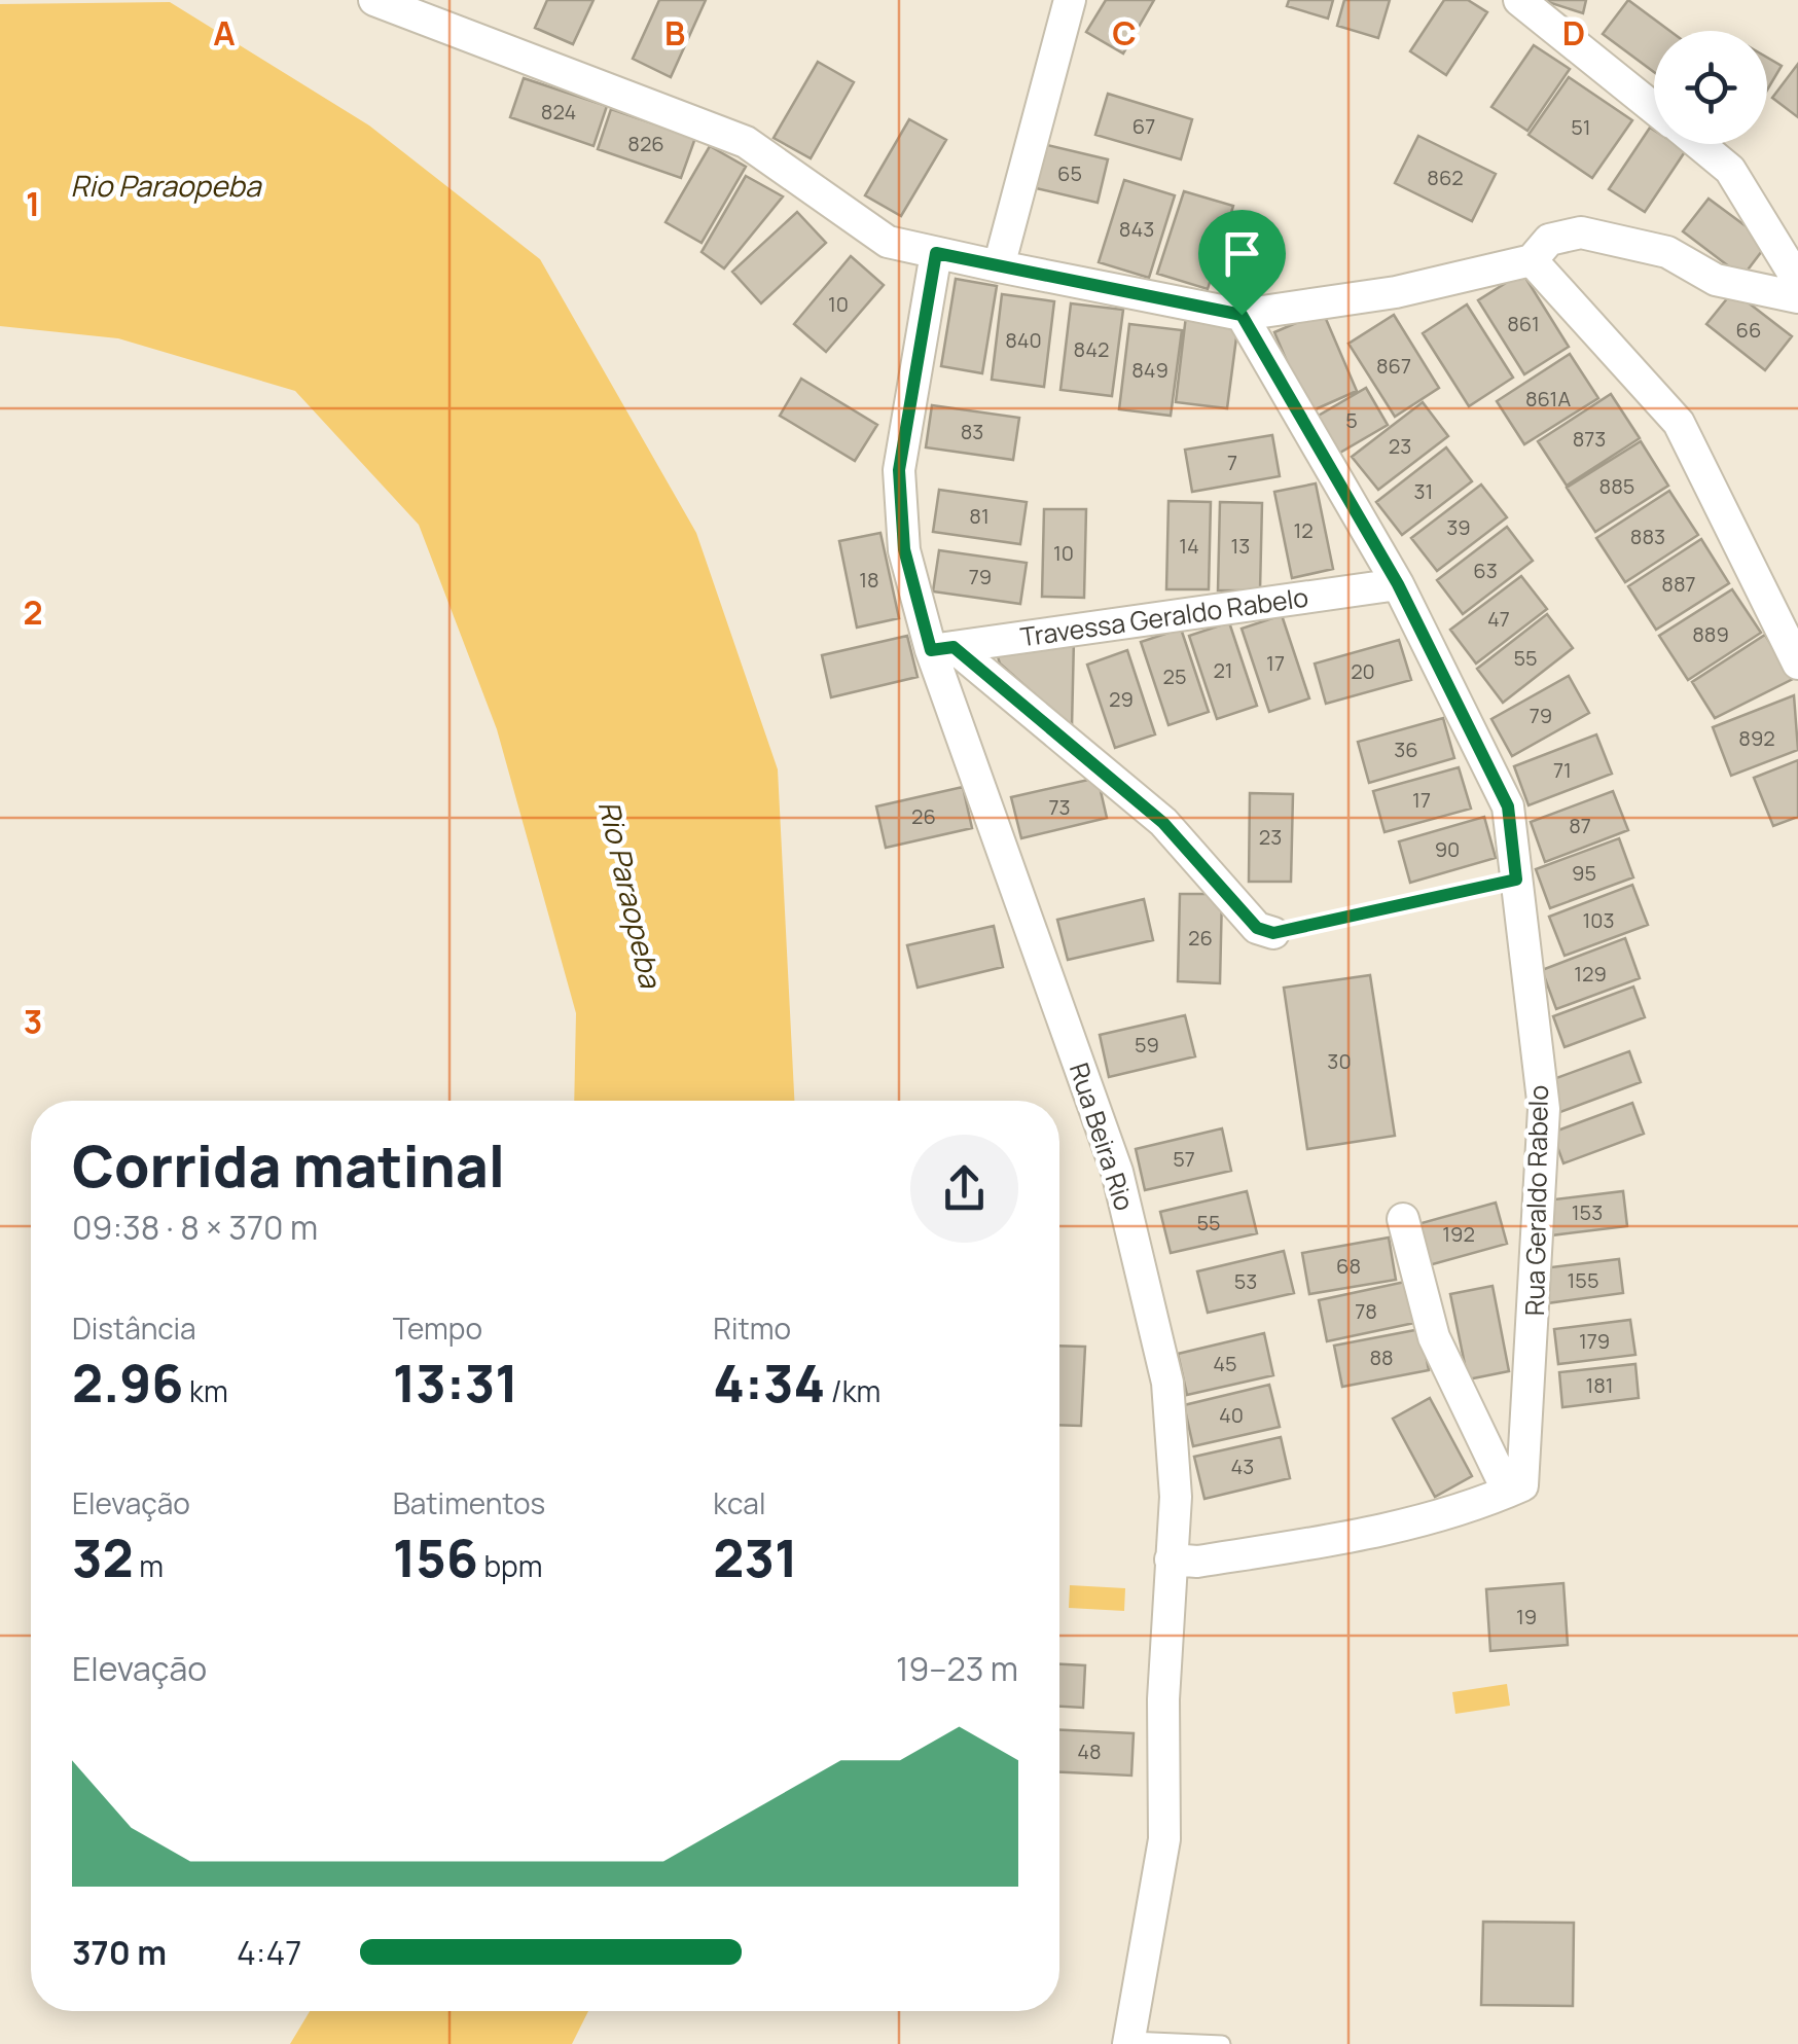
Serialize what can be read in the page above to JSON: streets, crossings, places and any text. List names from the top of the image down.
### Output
{
  "streets": {
    "street": ["Travessa Geraldo Rabelo", "Rua Beira Rio", "Rua Geraldo Rabelo"]
  },
  "crossings": [
    ["Travessa Geraldo Rabelo", "Rua Beira Rio"],
    ["Travessa Geraldo Rabelo", "Rua Geraldo Rabelo"]
  ],
  "water": ["Rio Paraopeba"],
  "house_numbers": [
    "824",
    "67",
    "51",
    "826",
    "65",
    "862",
    "843",
    "10",
    "861",
    "66",
    "840",
    "842",
    "867",
    "849",
    "861A",
    "5",
    "83",
    "873",
    "23",
    "7",
    "885",
    "31",
    "81",
    "39",
    "12",
    "883",
    "14",
    "13",
    "10",
    "63",
    "79",
    "18",
    "887",
    "47",
    "889",
    "55",
    "17",
    "21",
    "20",
    "25",
    "29",
    "79",
    "892",
    "36",
    "71",
    "17",
    "73",
    "26",
    "87",
    "23",
    "90",
    "95",
    "103",
    "26",
    "129",
    "59",
    "30",
    "57",
    "153",
    "55",
    "192",
    "68",
    "155",
    "53",
    "78",
    "179",
    "88",
    "45",
    "181",
    "40",
    "43",
    "19",
    "48"
  ],
  "page": {
    "heading": ["Corrida matinal", "09:38 · 8 × 370 m"],
    "stats": [
      ["Distância", "2.96 km"],
      ["Tempo", "13:31"],
      ["Ritmo", "4:34 /km"],
      ["Elevação", "32 m"],
      ["Batimentos", "156 bpm"],
      ["kcal", "231"]
    ],
    "chart": ["Elevação", "19–23 m"],
    "list": [
      {
        "name": "370 m",
        "note": "4:47"
      }
    ]
  },
  "grid": {
    "columns": [
      "A",
      "B",
      "C",
      "D"
    ],
    "rows": ["1", "2", "3"]
  }
}
